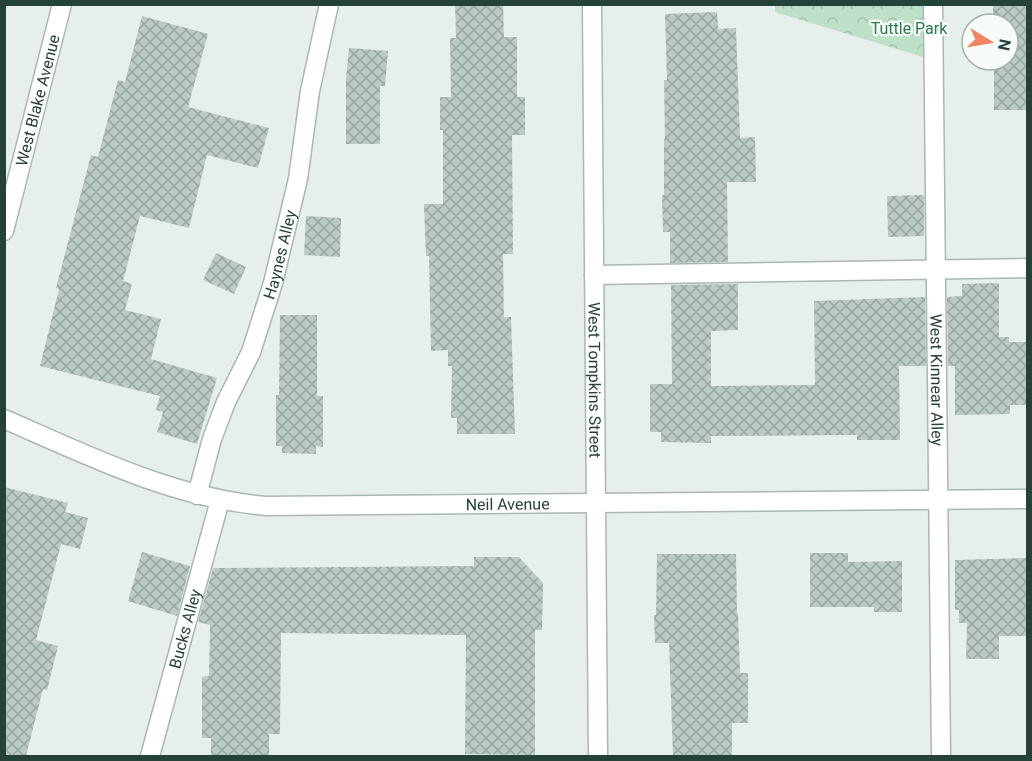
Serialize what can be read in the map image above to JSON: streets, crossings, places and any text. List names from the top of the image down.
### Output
{
  "streets": {
    "street": [
      "West Blake Avenue",
      "Haynes Alley",
      "West Tompkins Street",
      "West Kinnear Alley",
      "Neil Avenue",
      "Bucks Alley"
    ]
  },
  "crossings": [
    ["Haynes Alley", "Neil Avenue"],
    ["West Tompkins Street", "Neil Avenue"],
    ["West Kinnear Alley", "Neil Avenue"],
    ["Neil Avenue", "Bucks Alley"]
  ],
  "parks": ["Tuttle Park"],
  "north": "right"
}
